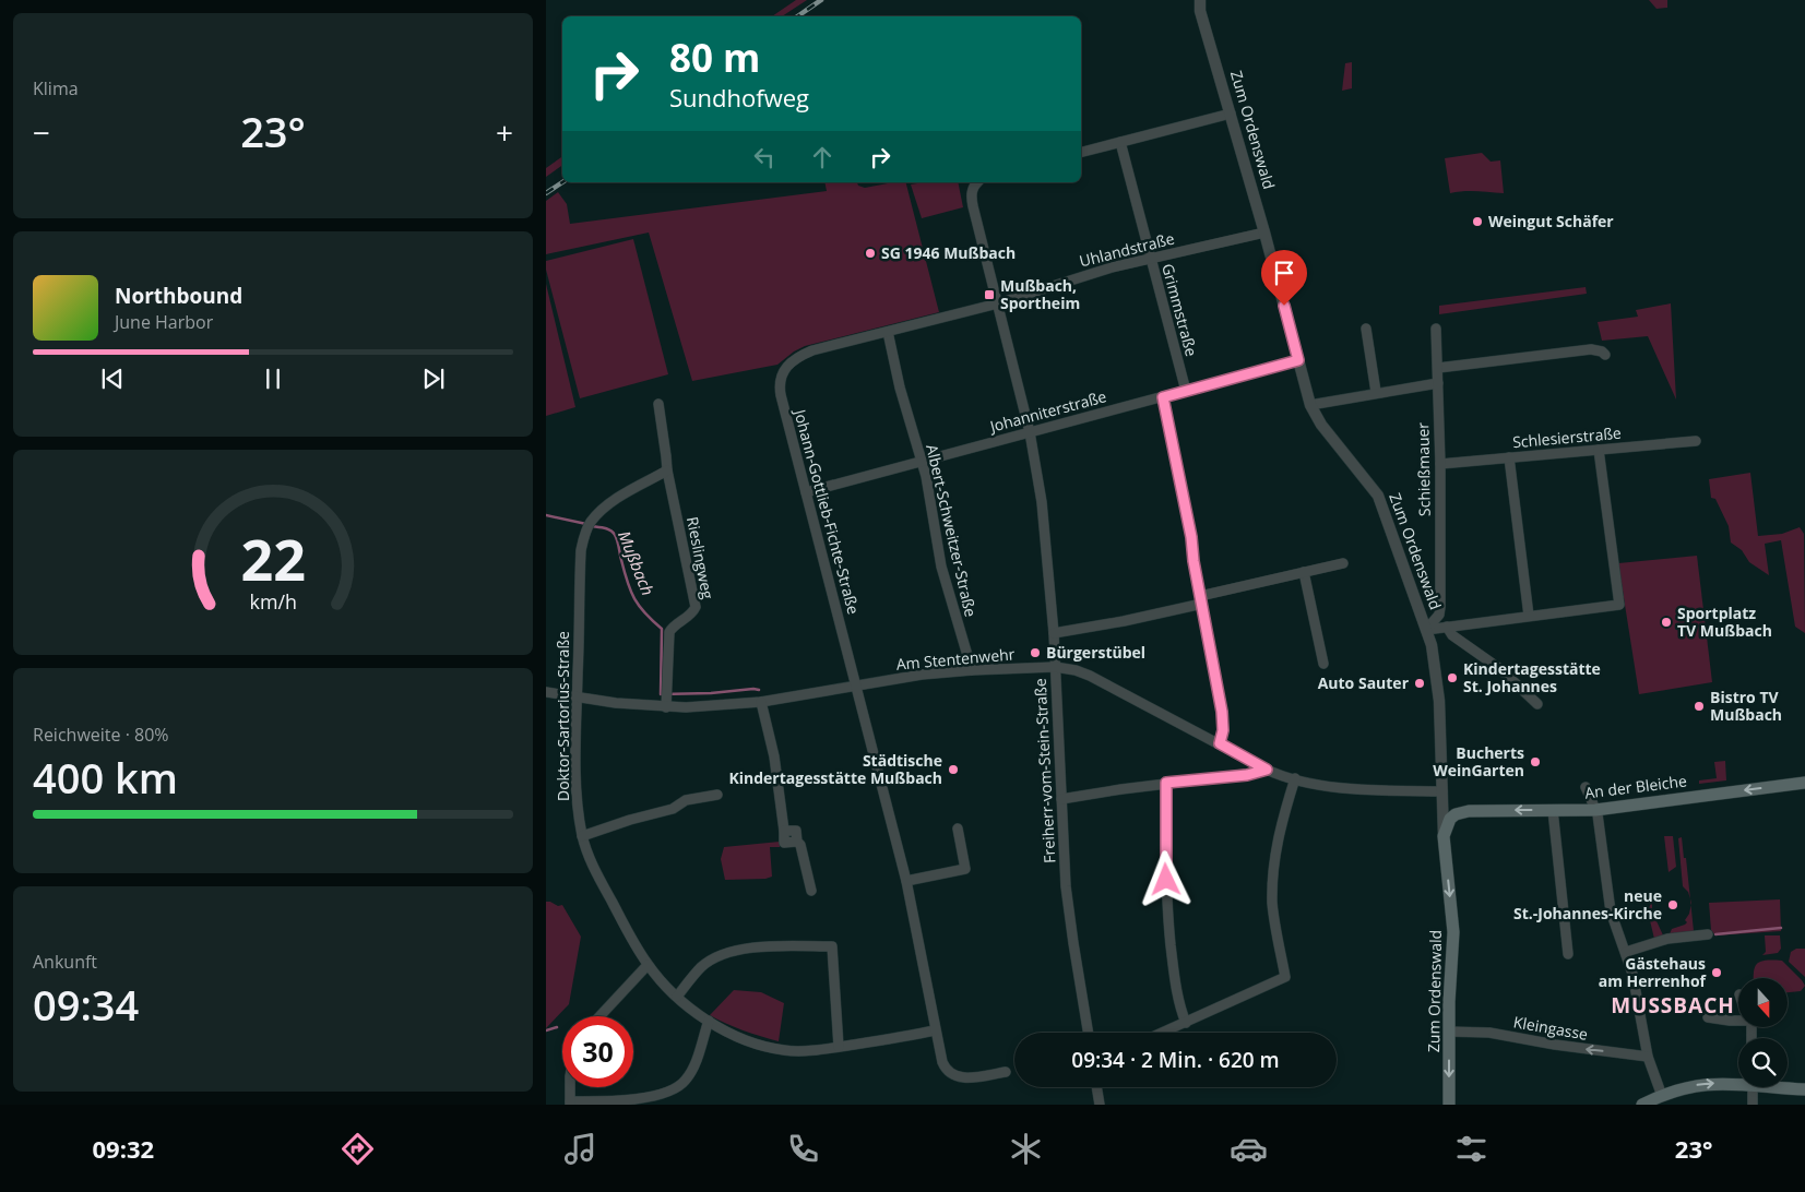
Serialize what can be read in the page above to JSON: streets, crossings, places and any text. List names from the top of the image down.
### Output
{
  "streets": {
    "main road": ["Zum Ordenswald", "An der Bleiche"],
    "street": [
      "Uhlandstraße",
      "Grimmstraße",
      "Johanniterstraße",
      "Schlesierstraße",
      "Schießmauer",
      "Johann-Gottlieb-Fichte-Straße",
      "Albert-Schweitzer-Straße",
      "Rieslingweg",
      "Am Stentenwehr",
      "Doktor-Sartorius-Straße",
      "Freiherr-vom-Stein-Straße",
      "Kleingasse"
    ]
  },
  "crossings": [
    ["Zum Ordenswald", "Uhlandstraße"],
    ["Zum Ordenswald", "Johanniterstraße"],
    ["Zum Ordenswald", "Schießmauer"],
    ["Zum Ordenswald", "Am Stentenwehr"],
    ["Zum Ordenswald", "An der Bleiche"],
    ["Zum Ordenswald", "Kleingasse"],
    ["Uhlandstraße", "Grimmstraße"],
    ["Uhlandstraße", "Johann-Gottlieb-Fichte-Straße"],
    ["Uhlandstraße", "Freiherr-vom-Stein-Straße"],
    ["Grimmstraße", "Johanniterstraße"],
    ["Johanniterstraße", "Johann-Gottlieb-Fichte-Straße"],
    ["Johanniterstraße", "Albert-Schweitzer-Straße"],
    ["Johanniterstraße", "Freiherr-vom-Stein-Straße"],
    ["Schlesierstraße", "Schießmauer"],
    ["Johann-Gottlieb-Fichte-Straße", "Albert-Schweitzer-Straße"],
    ["Johann-Gottlieb-Fichte-Straße", "Am Stentenwehr"],
    ["Johann-Gottlieb-Fichte-Straße", "Doktor-Sartorius-Straße"],
    ["Johann-Gottlieb-Fichte-Straße", "Freiherr-vom-Stein-Straße"],
    ["Albert-Schweitzer-Straße", "Am Stentenwehr"],
    ["Rieslingweg", "Am Stentenwehr"],
    ["Rieslingweg", "Doktor-Sartorius-Straße"],
    ["Am Stentenwehr", "Doktor-Sartorius-Straße"],
    ["Am Stentenwehr", "Freiherr-vom-Stein-Straße"],
    ["Am Stentenwehr", "An der Bleiche"]
  ],
  "one_way": ["An der Bleiche", "Kleingasse"],
  "districts": ["MUSSBACH"],
  "water": ["Mußbach"],
  "places": {
    "other": [
      "Weingut Schäfer",
      "SG 1946 Mußbach",
      "Sportplatz TV Mußbach",
      "Bürgerstübel",
      "Kindertagesstätte St. Johannes",
      "Auto Sauter",
      "Bistro TV Mußbach",
      "Bucherts WeinGarten",
      "Städtische Kindertagesstätte Mußbach",
      "neue St.-Johannes-Kirche",
      "Gästehaus am Herrenhof"
    ],
    "transit": ["Mußbach, Sportheim"]
  },
  "north": "bottom",
  "page": {
    "tile": [
      "Klima",
      ["Reichweite · 80%", "400 km"],
      ["Ankunft", "09:34"]
    ],
    "turn": ["80 m", "Sundhofweg"],
    "heat": ["−", "23°", "+"],
    "song": ["Northbound", "June Harbor"],
    "limit": "30",
    "trip": "09:34 · 2 Min. · 620 m",
    "tabs": ["09:32", "23°"],
    "gauge": ["22", "km/h"]
  }
}
